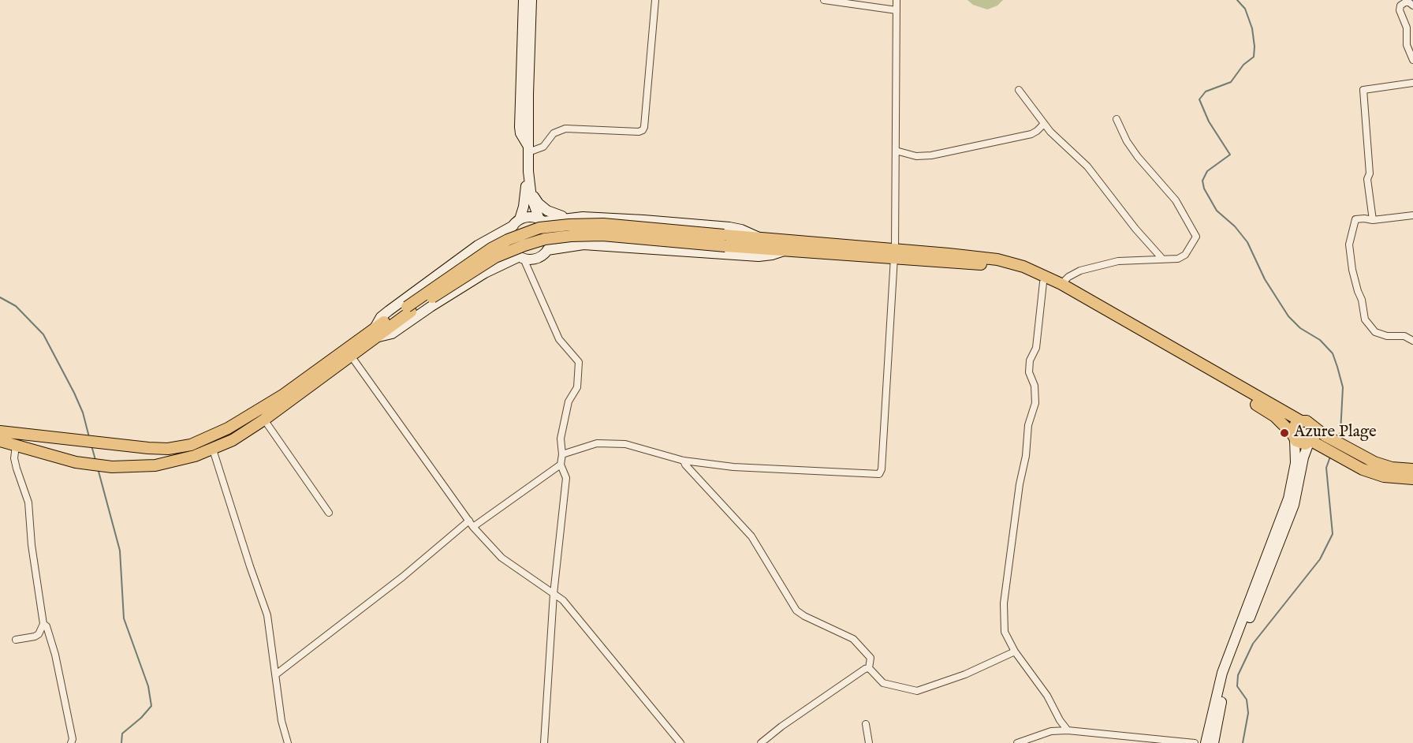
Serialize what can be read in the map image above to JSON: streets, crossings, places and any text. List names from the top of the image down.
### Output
{
  "places": ["Azure Plage"]
}
